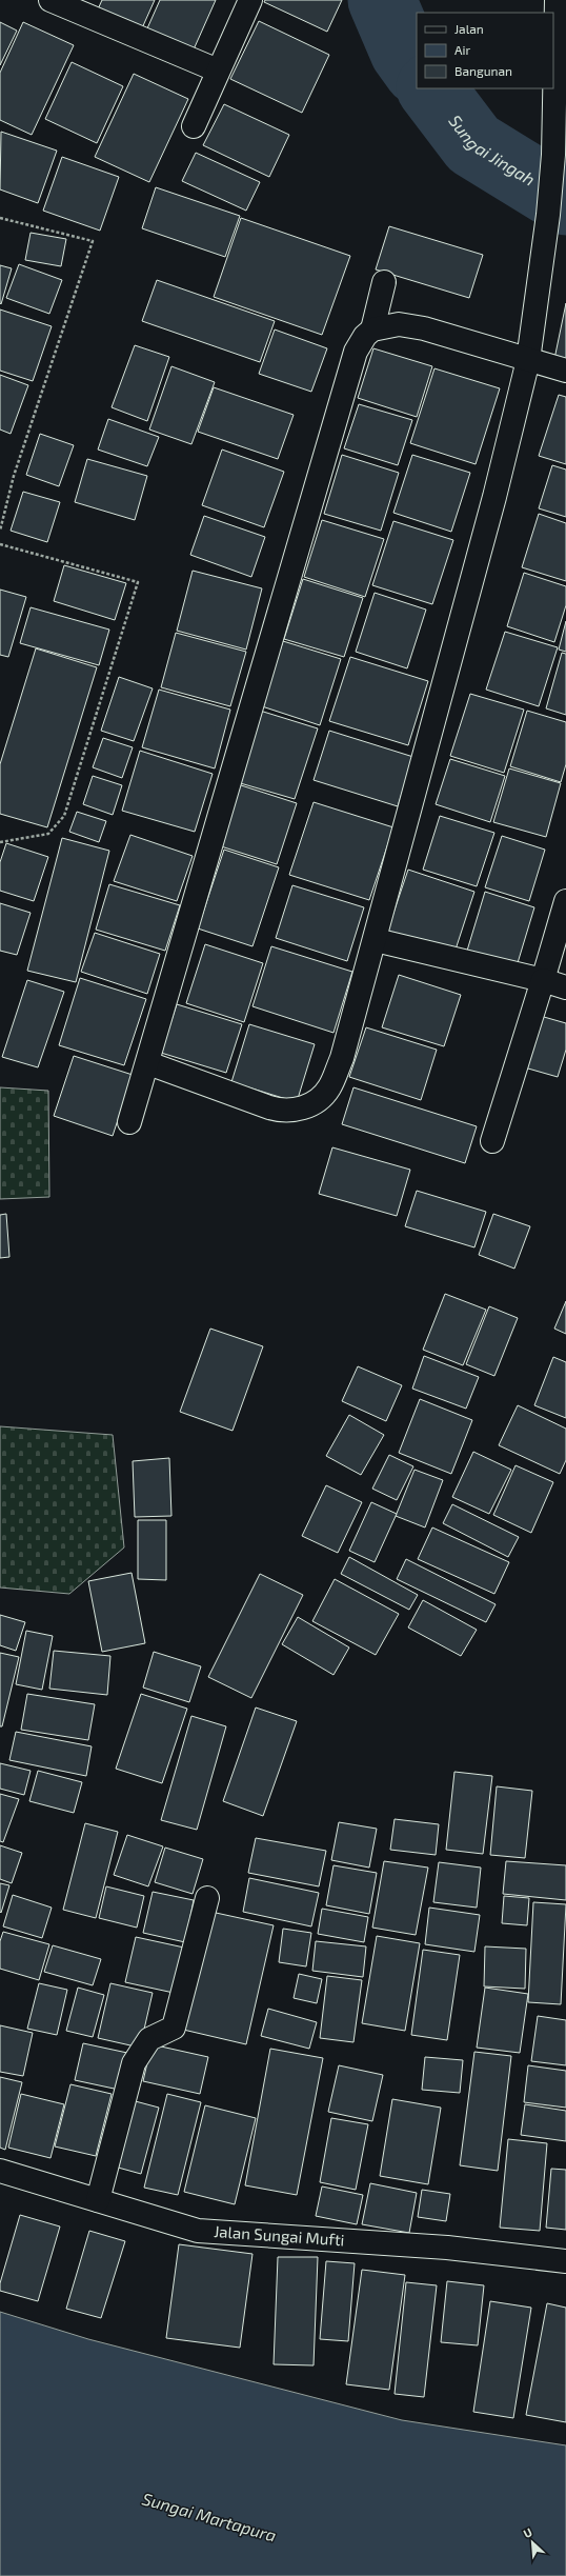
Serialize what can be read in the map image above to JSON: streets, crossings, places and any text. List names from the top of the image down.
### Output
{
  "streets": {
    "street": ["Jalan Sungai Mufti"]
  },
  "water": ["Sungai Jingah", "Sungai Martapura"],
  "legend": ["Jalan", "Air", "Bangunan"],
  "north": "top left"
}
